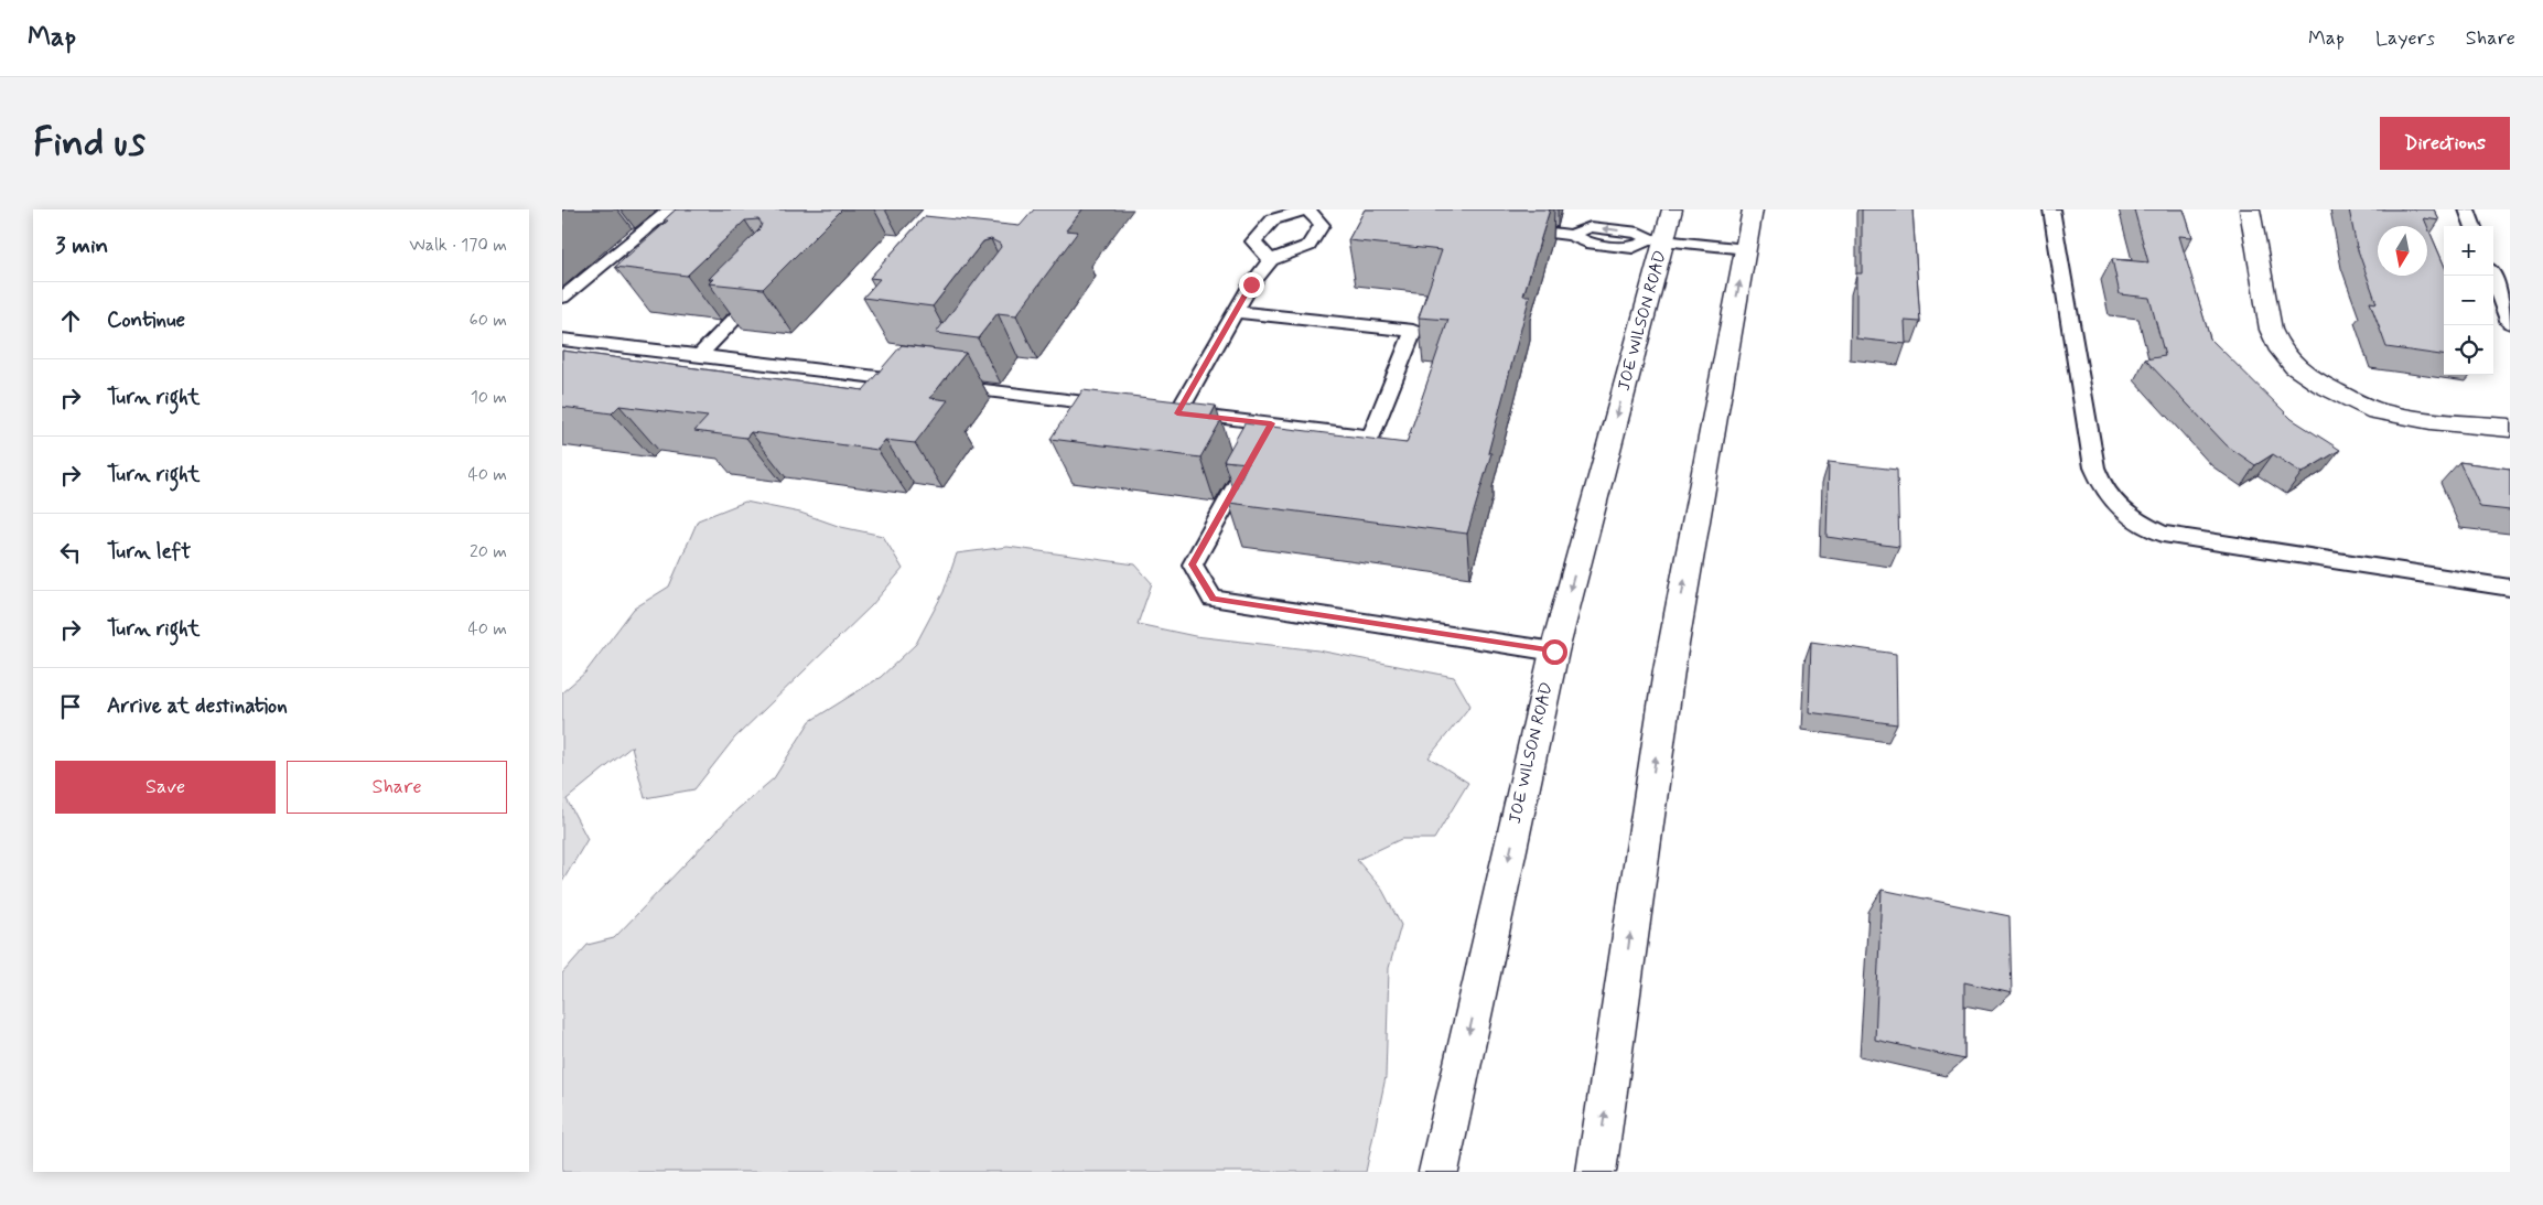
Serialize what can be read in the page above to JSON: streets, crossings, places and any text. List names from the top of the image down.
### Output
{
  "streets": {
    "main road": ["JOE WILSON ROAD"]
  },
  "north": "bottom",
  "page": {
    "header": "Map",
    "nav": ["Map", "Layers", "Share"],
    "buttons": [
      "Directions",
      ["Save", "Share"]
    ],
    "title": "Find us",
    "heading": ["3 min", "Walk · 170 m"],
    "map_buttons": ["+", "−"],
    "list": [
      ["Continue", "60 m"],
      ["Turn right", "10 m"],
      ["Turn right", "40 m"],
      ["Turn left", "20 m"],
      ["Turn right", "40 m"],
      "Arrive at destination"
    ]
  }
}
